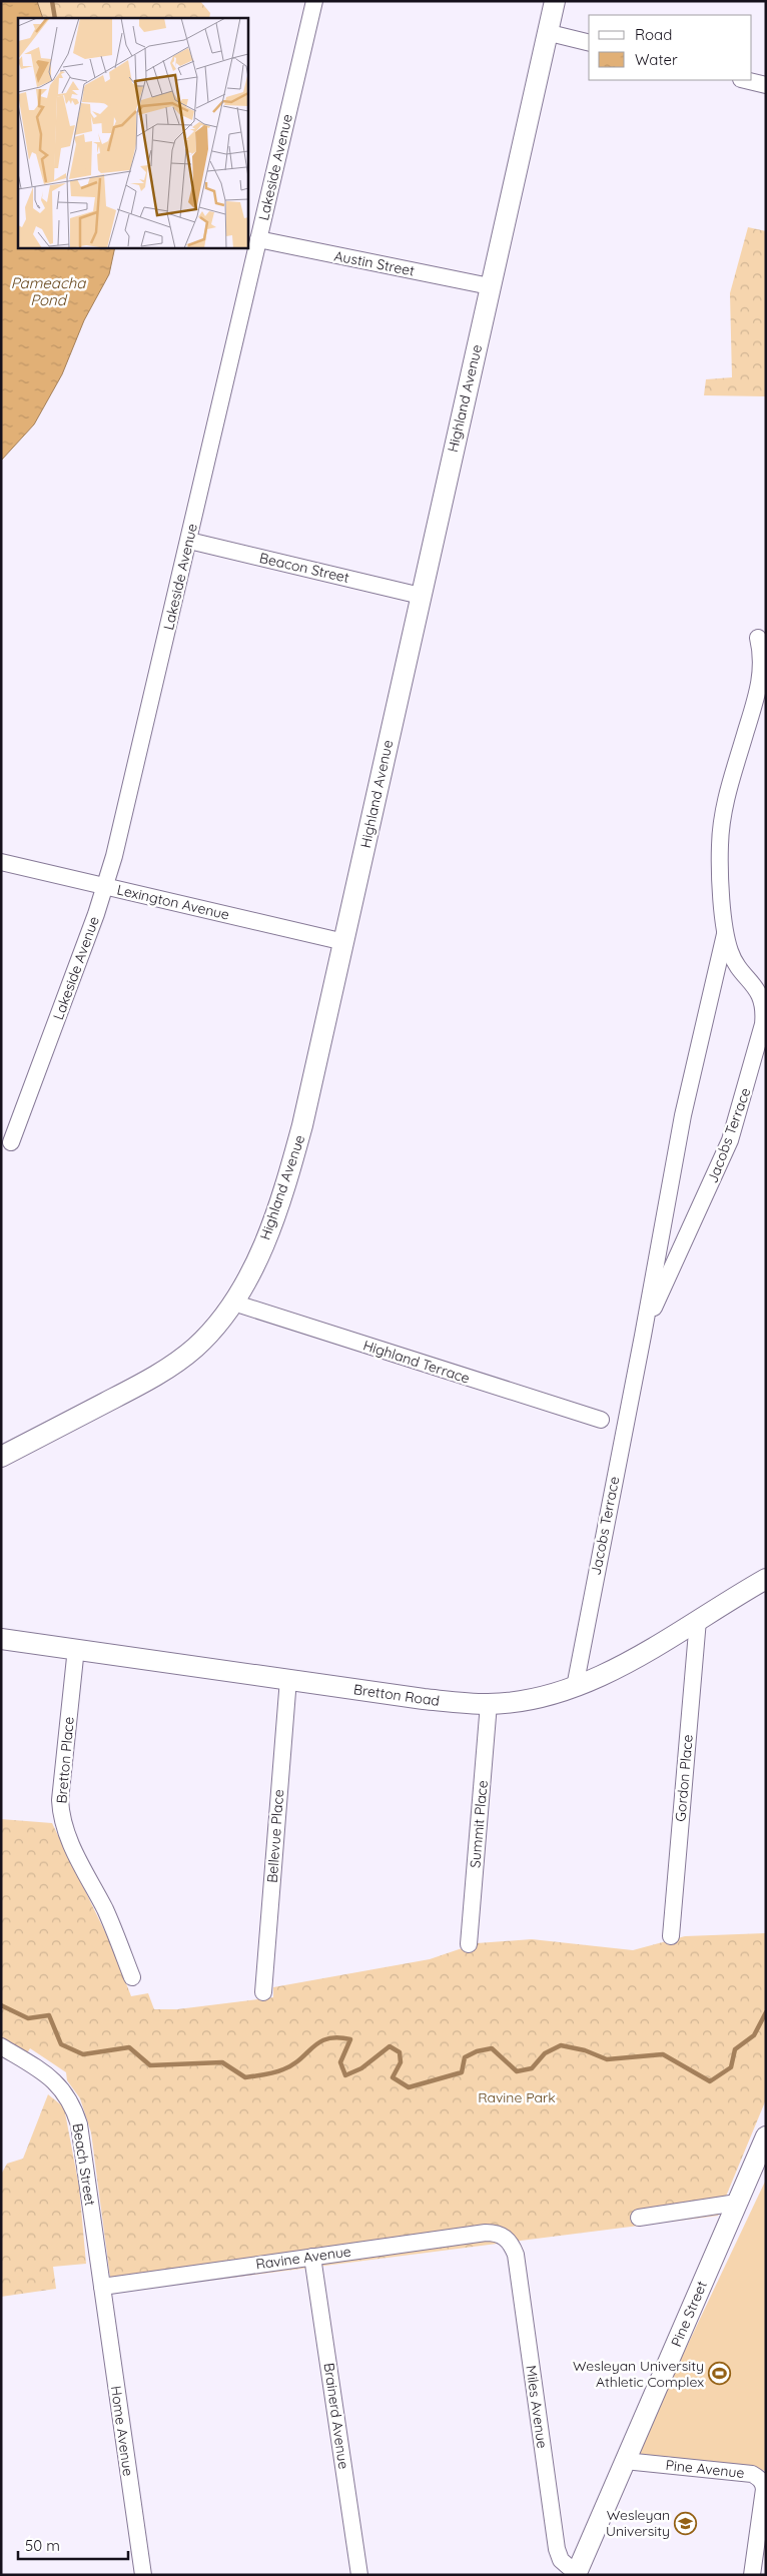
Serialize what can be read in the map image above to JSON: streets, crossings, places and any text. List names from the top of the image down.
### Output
{
  "streets": {
    "street": [
      "Lakeside Avenue",
      "Austin Street",
      "Highland Avenue",
      "Beacon Street",
      "Lexington Avenue",
      "Jacobs Terrace",
      "Highland Terrace",
      "Bretton Road",
      "Bretton Place",
      "Gordon Place",
      "Summit Place",
      "Bellevue Place",
      "Beach Street",
      "Ravine Avenue",
      "Pine Street",
      "Miles Avenue",
      "Brainerd Avenue",
      "Home Avenue",
      "Pine Avenue"
    ]
  },
  "crossings": [
    ["Lakeside Avenue", "Austin Street"],
    ["Lakeside Avenue", "Beacon Street"],
    ["Lakeside Avenue", "Lexington Avenue"],
    ["Austin Street", "Highland Avenue"],
    ["Highland Avenue", "Beacon Street"],
    ["Highland Avenue", "Lexington Avenue"],
    ["Highland Avenue", "Highland Terrace"],
    ["Jacobs Terrace", "Bretton Road"],
    ["Bretton Road", "Bretton Place"],
    ["Bretton Road", "Gordon Place"],
    ["Bretton Road", "Summit Place"],
    ["Bretton Road", "Bellevue Place"],
    ["Beach Street", "Ravine Avenue"],
    ["Beach Street", "Home Avenue"],
    ["Ravine Avenue", "Miles Avenue"],
    ["Ravine Avenue", "Brainerd Avenue"],
    ["Ravine Avenue", "Home Avenue"],
    ["Pine Street", "Miles Avenue"],
    ["Pine Street", "Pine Avenue"]
  ],
  "water": ["Pameacha Pond"],
  "parks": ["Ravine Park"],
  "places": {
    "sports": ["Wesleyan University Athletic Complex"],
    "school or university": ["Wesleyan University"]
  },
  "legend": ["Road", "Water"],
  "scale_bar": "50 m"
}
